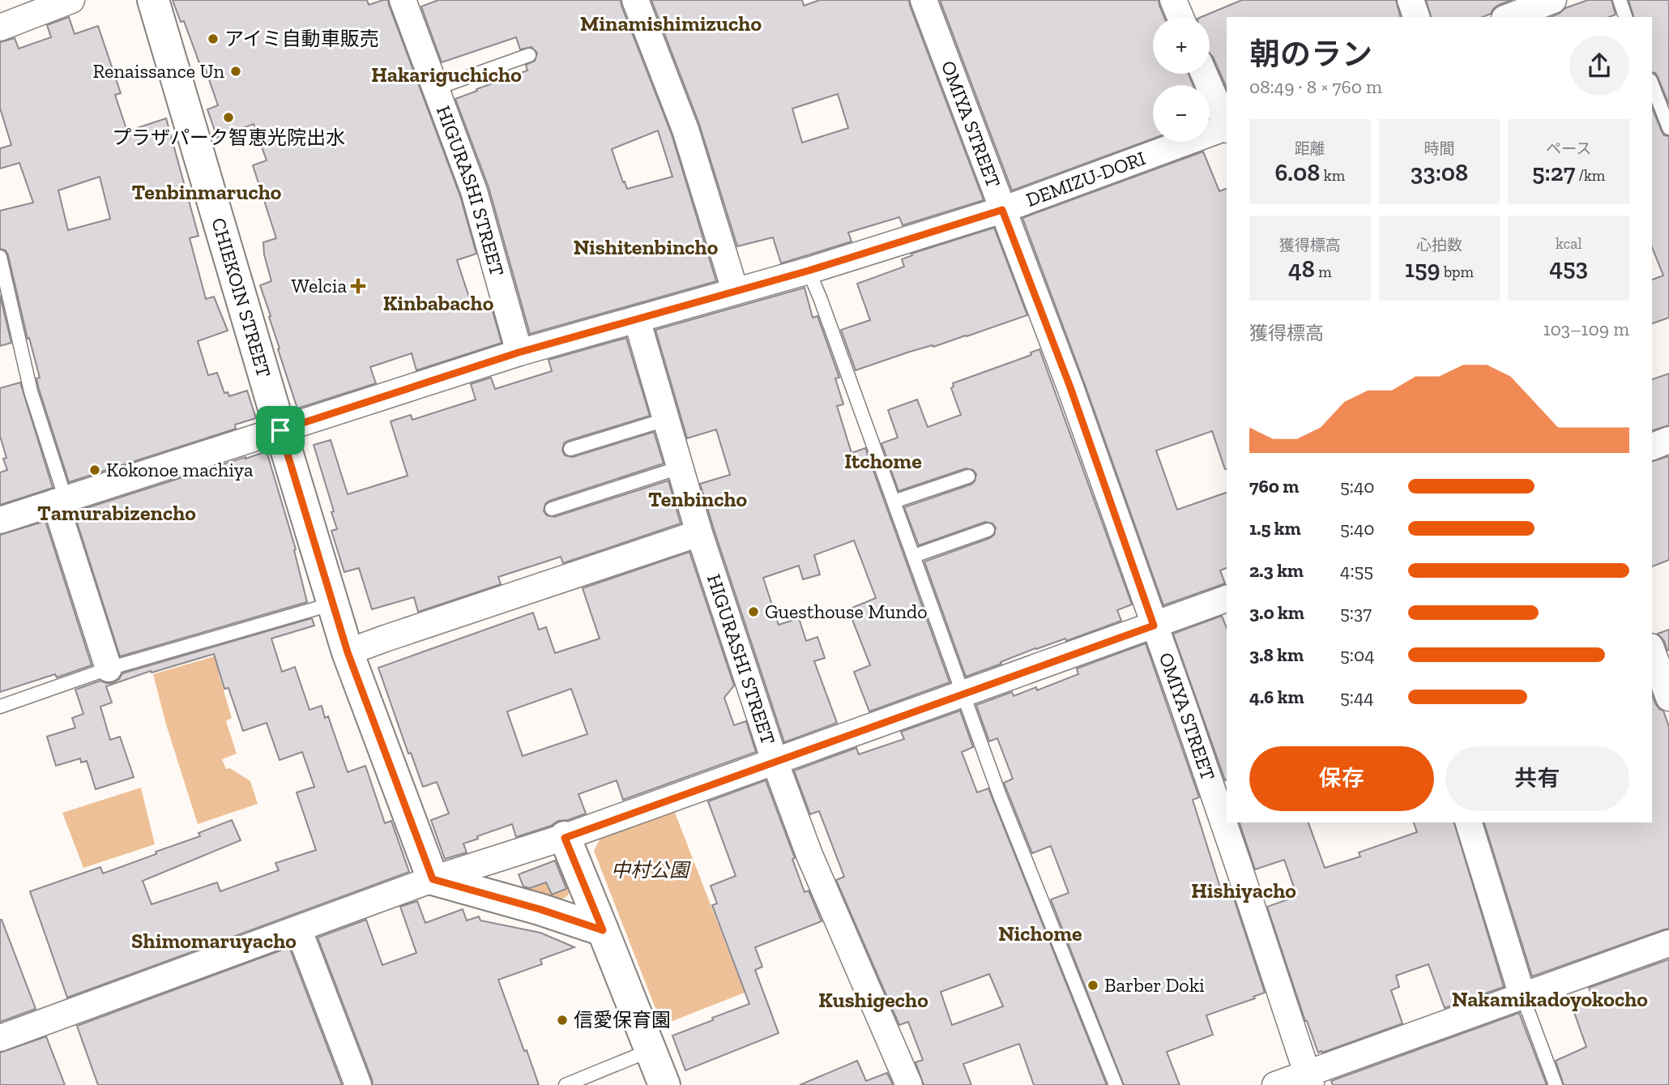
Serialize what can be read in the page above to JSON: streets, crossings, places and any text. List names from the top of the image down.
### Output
{
  "streets": {
    "street": [
      "OMIYA STREET",
      "DEMIZU-DORI",
      "HIGURASHI STREET",
      "CHIEKOIN STREET"
    ]
  },
  "crossings": [
    ["OMIYA STREET", "DEMIZU-DORI"],
    ["DEMIZU-DORI", "HIGURASHI STREET"],
    ["DEMIZU-DORI", "CHIEKOIN STREET"]
  ],
  "districts": [
    "Minamishimizucho",
    "Hakariguchicho",
    "Tenbinmarucho",
    "Nishitenbincho",
    "Kinbabacho",
    "Itchome",
    "Tenbincho",
    "Tamurabizencho",
    "Hishiyacho",
    "Nichome",
    "Shimomaruyacho",
    "Nakamikadoyokocho",
    "Kushigecho"
  ],
  "parks": ["中村公園"],
  "places": {
    "other": [
      "アイミ自動車販売",
      "Renaissance Un",
      "プラザパーク智恵光院出水",
      "Kokonoe machiya",
      "Guesthouse Mundo",
      "Barber Doki",
      "信愛保育園"
    ],
    "health": ["Welcia"]
  },
  "page": {
    "map_buttons": ["+", "−"],
    "heading": ["朝のラン", "08:49 · 8 × 760 m"],
    "stats": [
      ["距離", "6.08 km"],
      ["時間", "33:08"],
      ["ペース", "5:27 /km"],
      ["獲得標高", "48 m"],
      ["心拍数", "159 bpm"],
      ["kcal", "453"]
    ],
    "chart": ["獲得標高", "103–109 m"],
    "list": [
      {
        "name": "760 m",
        "note": "5:40"
      },
      {
        "name": "1.5 km",
        "note": "5:40"
      },
      {
        "name": "2.3 km",
        "note": "4:55"
      },
      {
        "name": "3.0 km",
        "note": "5:37"
      },
      {
        "name": "3.8 km",
        "note": "5:04"
      },
      {
        "name": "4.6 km",
        "note": "5:44"
      }
    ],
    "buttons": ["保存", "共有"]
  }
}
